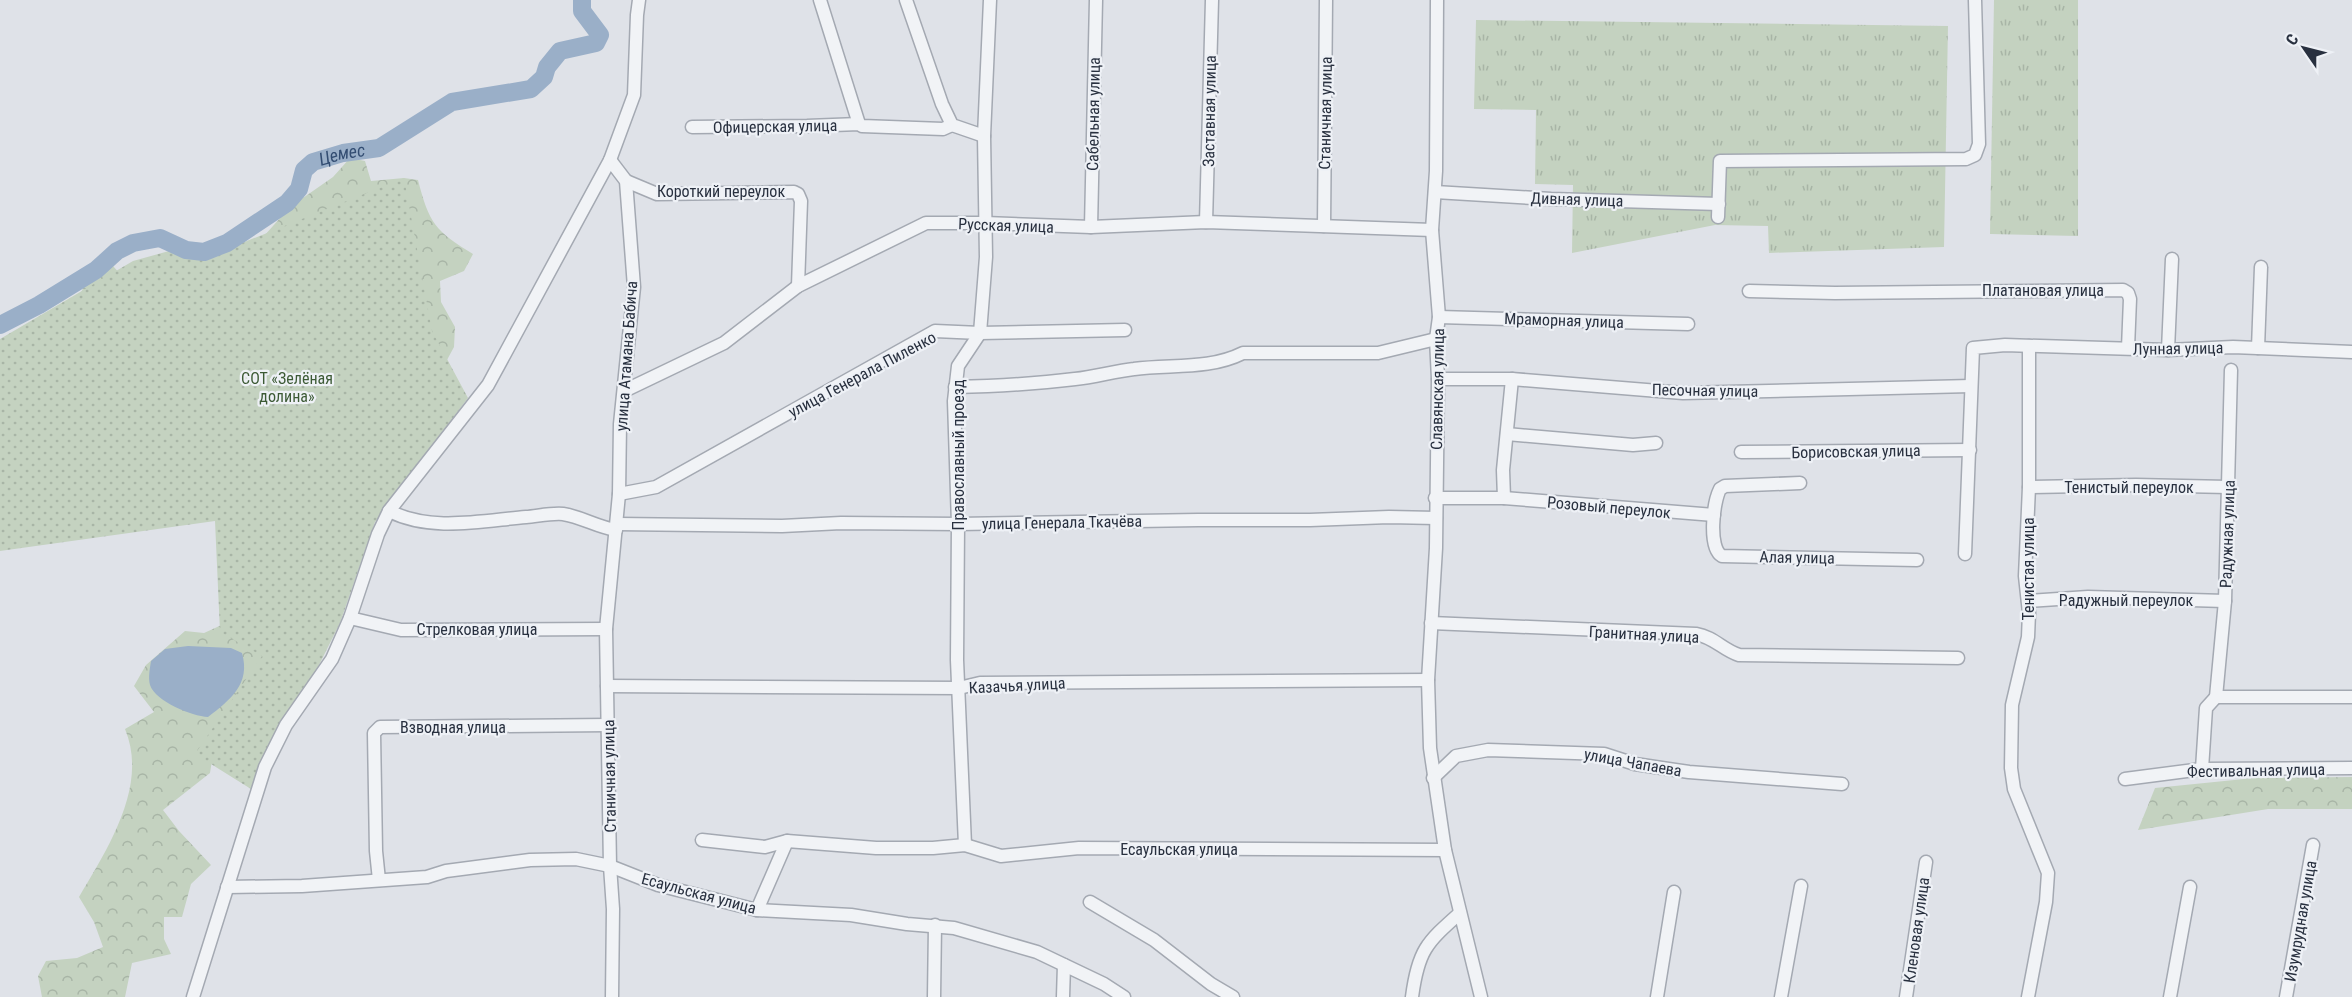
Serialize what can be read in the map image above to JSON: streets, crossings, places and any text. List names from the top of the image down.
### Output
{
  "streets": {
    "street": [
      "Заставная улица",
      "Станичная улица",
      "Сабельная улица",
      "Офицерская улица",
      "Короткий переулок",
      "Дивная улица",
      "Русская улица",
      "Платановая улица",
      "Мраморная улица",
      "Лунная улица",
      "улица Атамана Бабича",
      "улица Генерала Пиленко",
      "Славянская улица",
      "Песочная улица",
      "Борисовская улица",
      "Православный проезд",
      "Тенистый переулок",
      "Розовый переулок",
      "улица Генерала Ткачёва",
      "Радужная улица",
      "Алая улица",
      "Тенистая улица",
      "Радужный переулок",
      "Стрелковая улица",
      "Гранитная улица",
      "Казачья улица",
      "Взводная улица",
      "улица Чапаева",
      "Фестивальная улица",
      "Есаульская улица",
      "Изумрудная улица",
      "Кленовая улица"
    ]
  },
  "crossings": [
    ["Заставная улица", "Русская улица"],
    ["Станичная улица", "Русская улица"],
    ["Станичная улица", "улица Атамана Бабича"],
    ["Станичная улица", "Казачья улица"],
    ["Станичная улица", "Взводная улица"],
    ["Станичная улица", "Есаульская улица"],
    ["Сабельная улица", "Русская улица"],
    ["Короткий переулок", "Русская улица"],
    ["Короткий переулок", "улица Атамана Бабича"],
    ["Дивная улица", "Славянская улица"],
    ["Русская улица", "улица Атамана Бабича"],
    ["Русская улица", "Славянская улица"],
    ["Русская улица", "Православный проезд"],
    ["Платановая улица", "Лунная улица"],
    ["Мраморная улица", "Славянская улица"],
    ["Лунная улица", "Песочная улица"],
    ["Лунная улица", "Тенистая улица"],
    ["улица Атамана Бабича", "улица Генерала Пиленко"],
    ["улица Атамана Бабича", "улица Генерала Ткачёва"],
    ["улица Атамана Бабича", "Стрелковая улица"],
    ["улица Атамана Бабича", "Казачья улица"],
    ["улица Генерала Пиленко", "Православный проезд"],
    ["Славянская улица", "Песочная улица"],
    ["Славянская улица", "Розовый переулок"],
    ["Славянская улица", "улица Генерала Ткачёва"],
    ["Славянская улица", "Гранитная улица"],
    ["Славянская улица", "Казачья улица"],
    ["Славянская улица", "улица Чапаева"],
    ["Славянская улица", "Есаульская улица"],
    ["Православный проезд", "улица Генерала Ткачёва"],
    ["Православный проезд", "Казачья улица"],
    ["Православный проезд", "Есаульская улица"],
    ["Тенистый переулок", "Радужная улица"],
    ["Тенистый переулок", "Тенистая улица"],
    ["Розовый переулок", "Алая улица"],
    ["Радужная улица", "Радужный переулок"],
    ["Радужная улица", "Фестивальная улица"],
    ["Тенистая улица", "Радужный переулок"],
    ["Взводная улица", "Есаульская улица"]
  ],
  "water": ["Цемес"],
  "parks": ["СОТ «Зелёная долина»"],
  "north": "top left"
}
